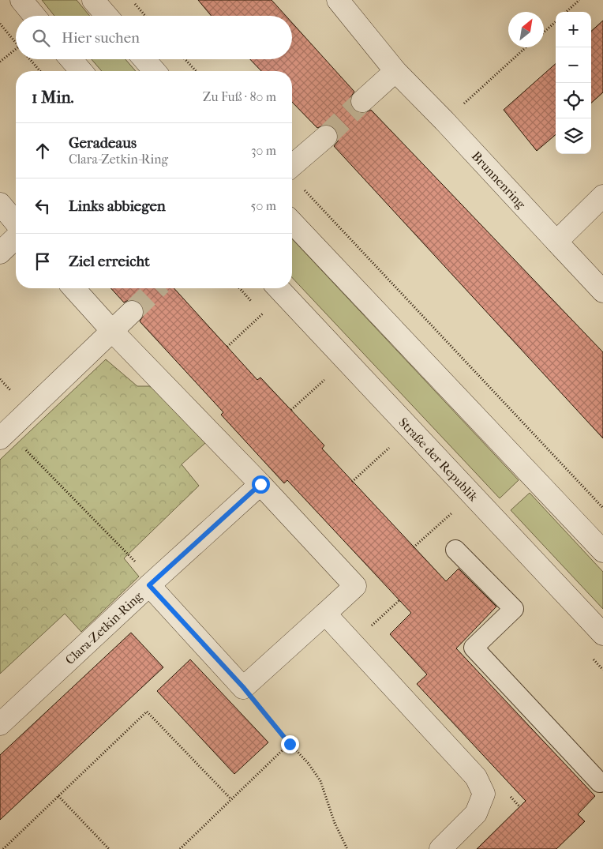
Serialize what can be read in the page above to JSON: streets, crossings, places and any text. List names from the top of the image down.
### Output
{
  "streets": {
    "street": ["Brunnenring", "Straße der Republik", "Clara-Zetkin-Ring"]
  },
  "north": "top right",
  "page": {
    "map_buttons": ["+", "−"],
    "search": "Hier suchen",
    "heading": ["1 Min.", "Zu Fuß · 80 m"],
    "list": [
      ["Geradeaus", "Clara-Zetkin-Ring", "30 m"],
      ["Links abbiegen", "50 m"],
      "Ziel erreicht"
    ]
  }
}
